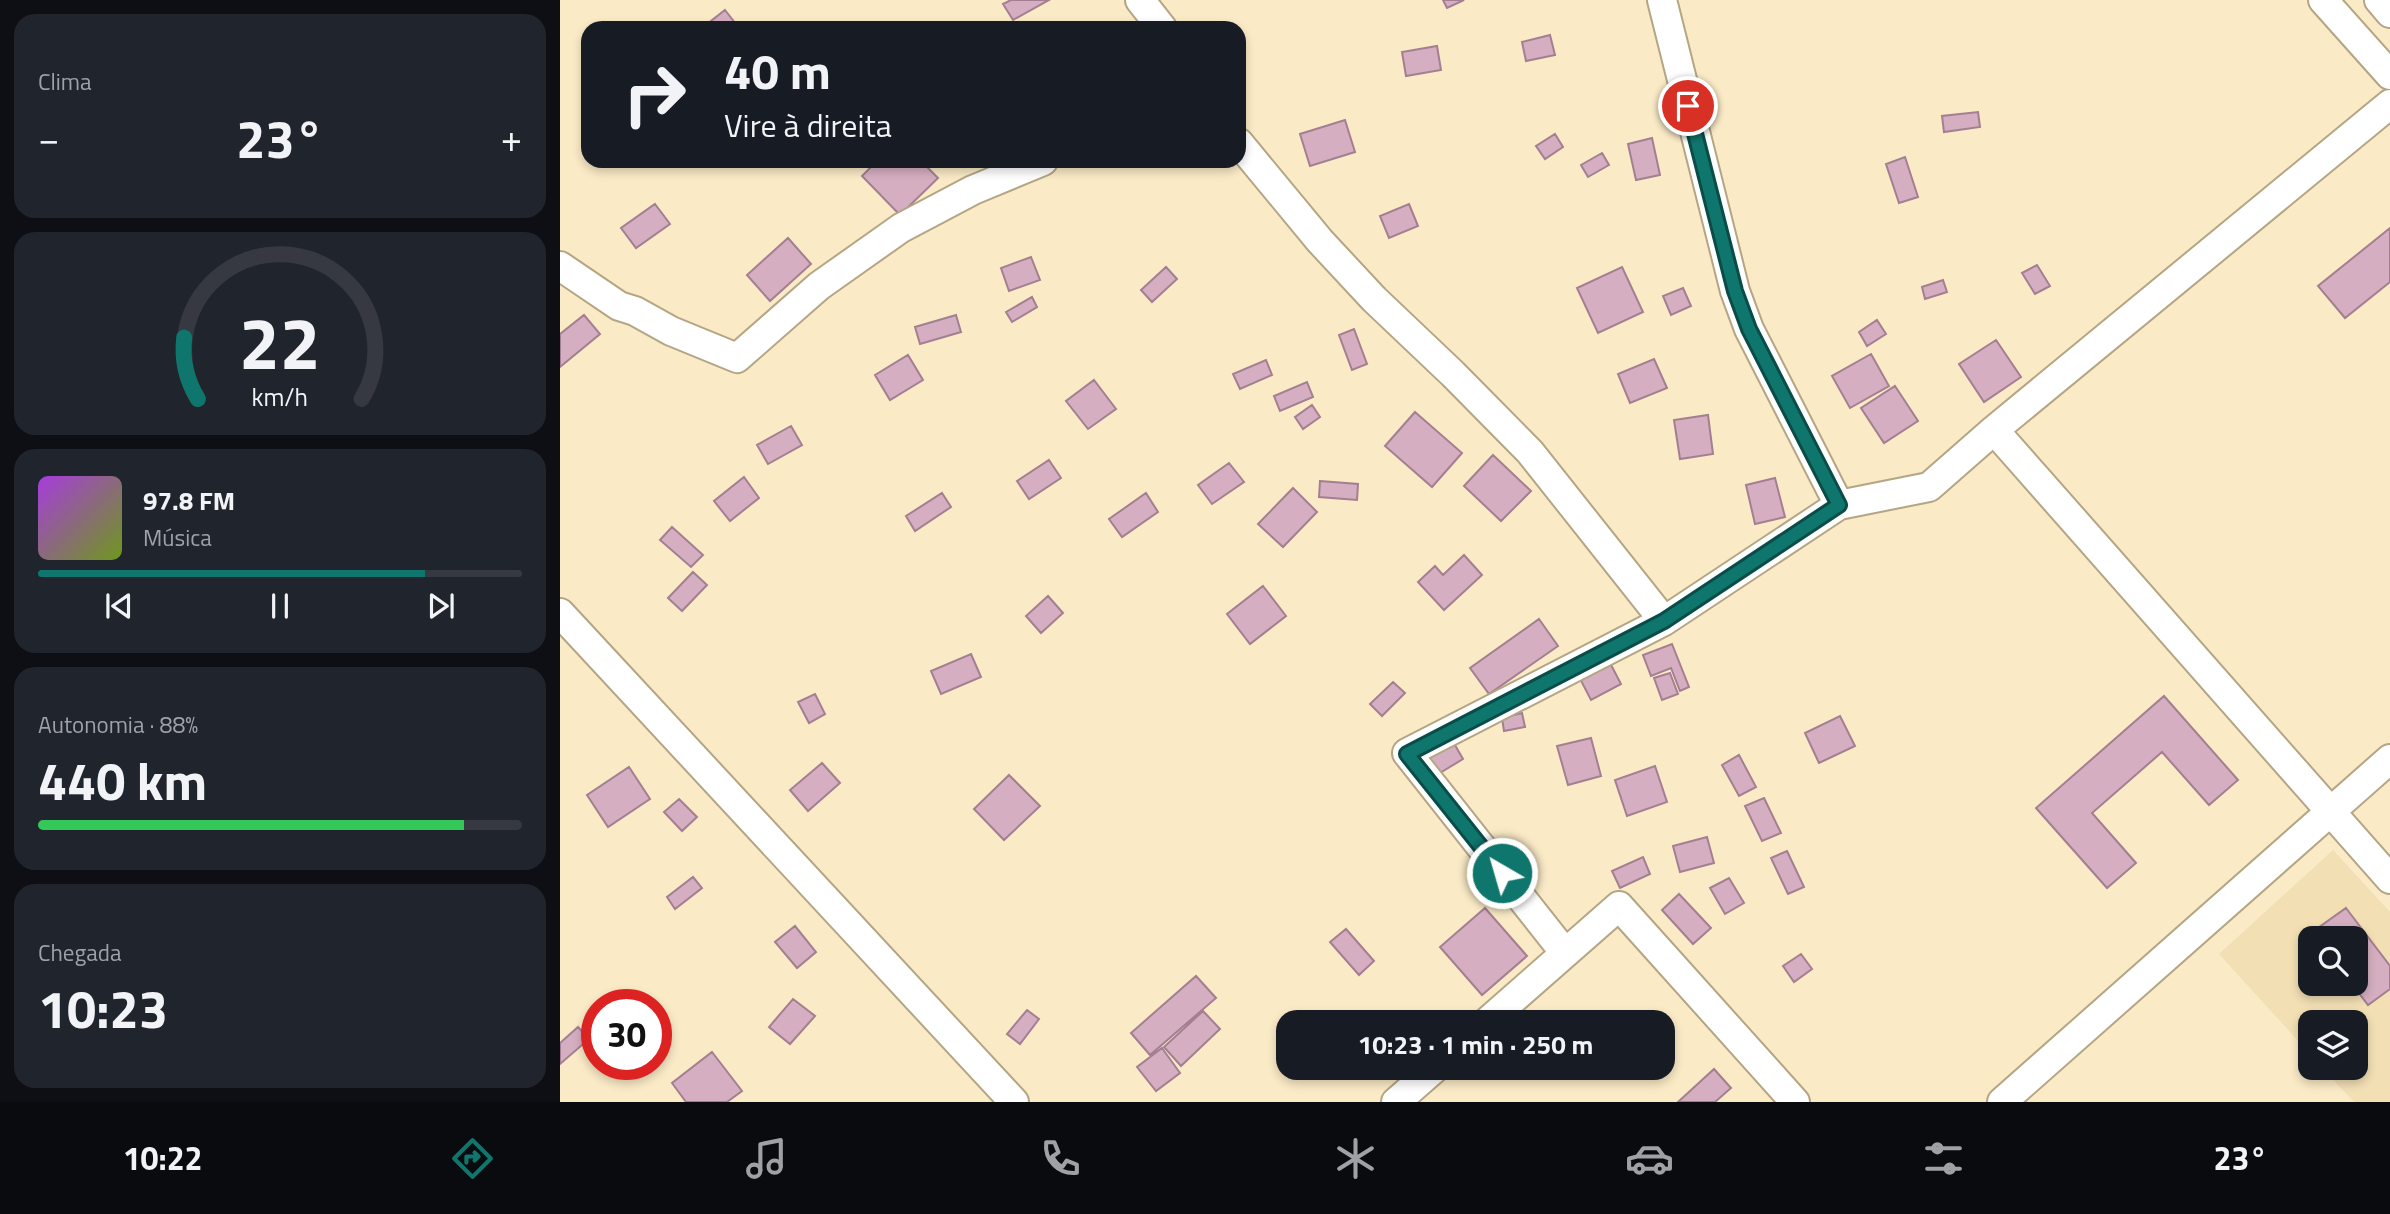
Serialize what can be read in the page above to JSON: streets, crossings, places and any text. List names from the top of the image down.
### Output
{
  "page": {
    "tile": [
      "Clima",
      ["Autonomia · 88%", "440 km"],
      ["Chegada", "10:23"]
    ],
    "turn": ["40 m", "Vire à direita"],
    "heat": ["−", "23°", "+"],
    "song": ["97.8 FM", "Música"],
    "limit": "30",
    "trip": "10:23 · 1 min · 250 m",
    "tabs": ["10:22", "23°"],
    "gauge": ["22", "km/h"]
  }
}
